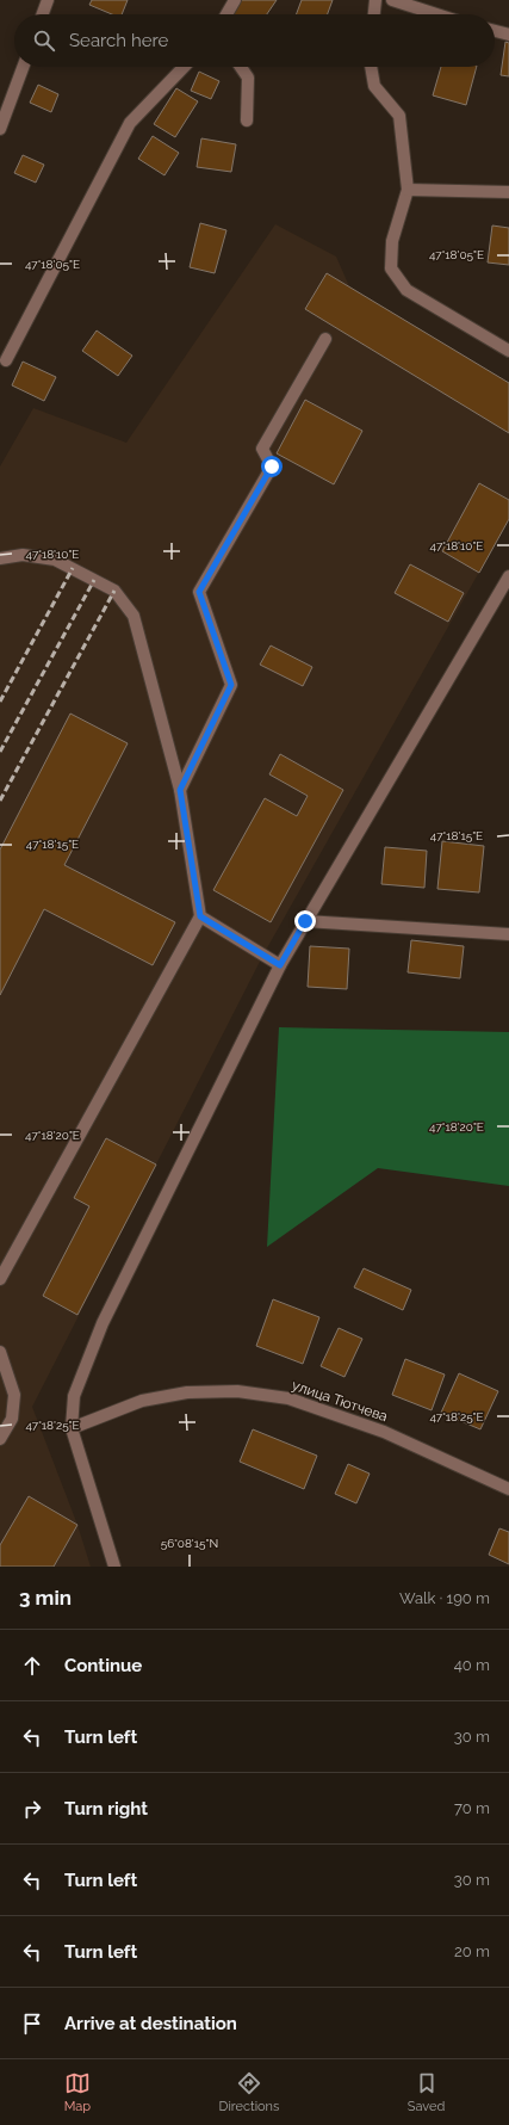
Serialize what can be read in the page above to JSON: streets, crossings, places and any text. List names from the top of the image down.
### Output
{
  "streets": {
    "street": ["улица Тютчева"]
  },
  "page": {
    "search": "Search here",
    "heading": ["3 min", "Walk · 190 m"],
    "list": [
      ["Continue", "40 m"],
      ["Turn left", "30 m"],
      ["Turn right", "70 m"],
      ["Turn left", "30 m"],
      ["Turn left", "20 m"],
      "Arrive at destination"
    ],
    "nav": ["Map", "Directions", "Saved"]
  },
  "coordinates": [
    "47°18'05\"E",
    "47°18'10\"E",
    "47°18'15\"E",
    "47°18'20\"E",
    "47°18'25\"E",
    "56°08'15\"N"
  ]
}
